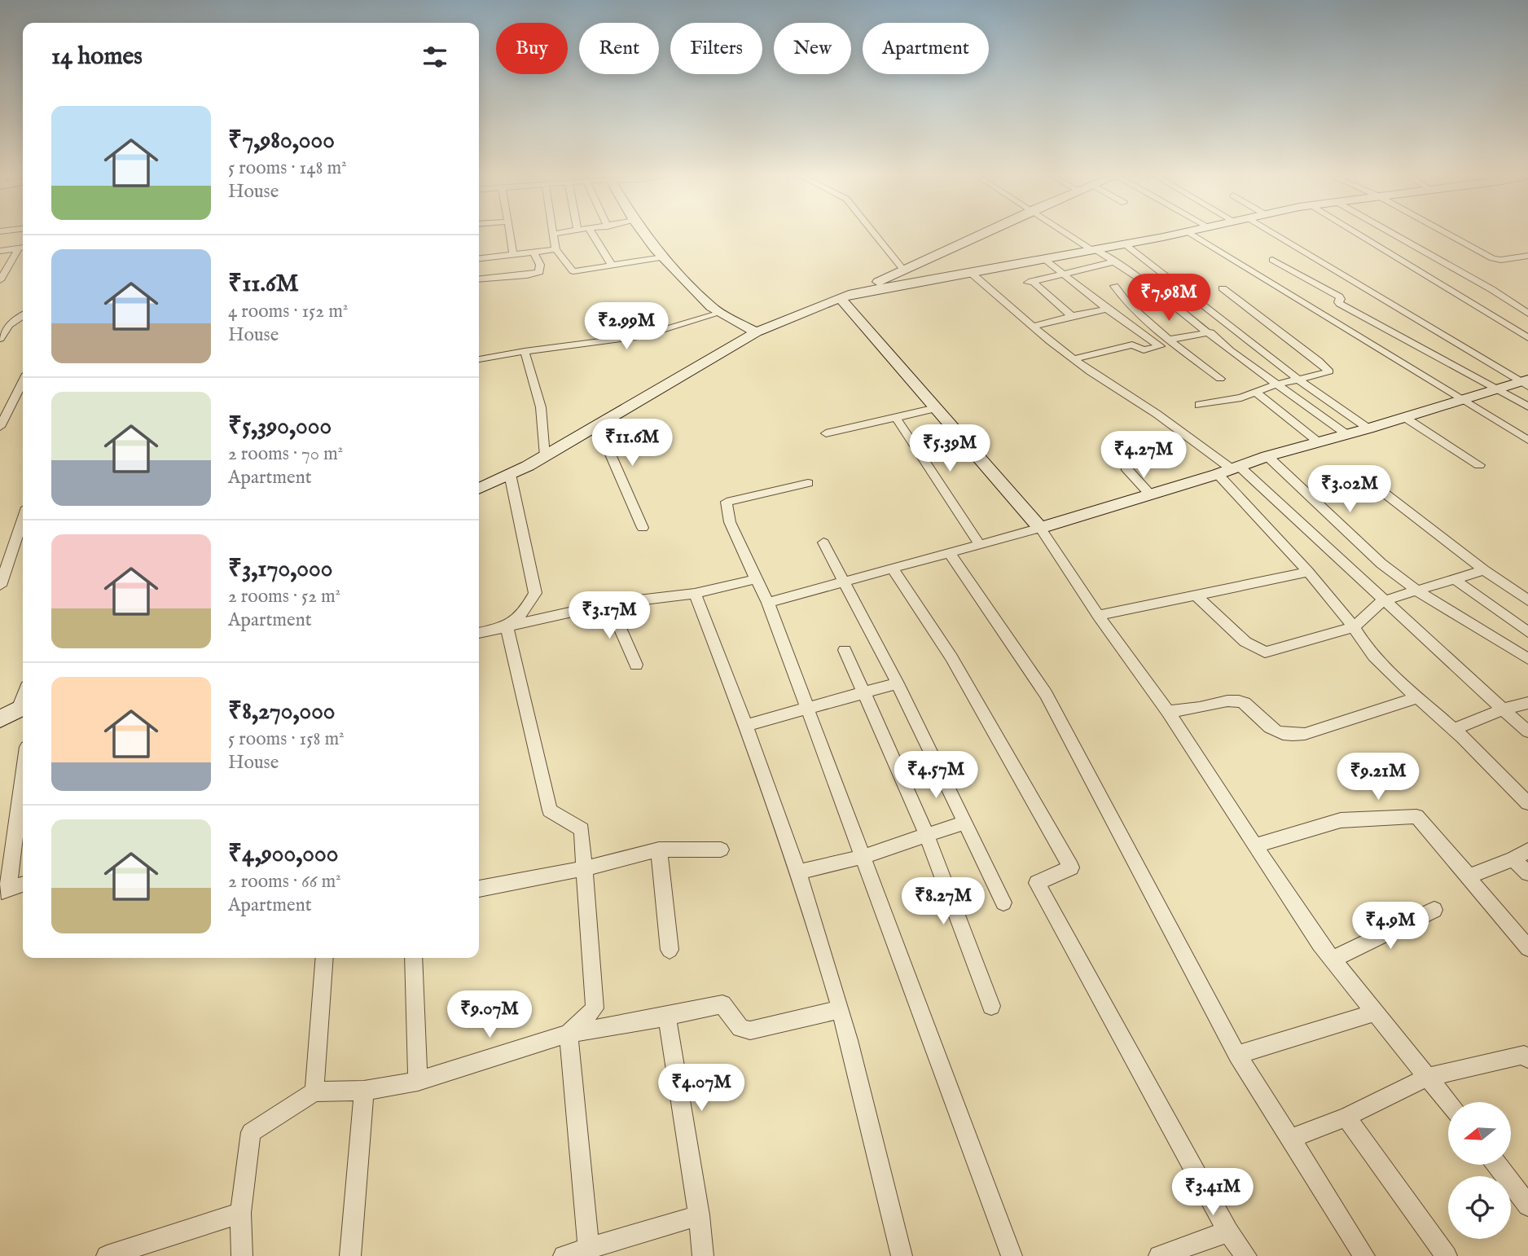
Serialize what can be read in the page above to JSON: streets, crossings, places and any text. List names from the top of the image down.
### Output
{
  "north": "left",
  "page": {
    "chip": [
      "Buy",
      "Rent",
      "Filters",
      "New",
      "Apartment"
    ],
    "heading": "14 homes",
    "list": [
      {
        "name": "₹7,980,000",
        "note": "5 rooms · 148 m² · House"
      },
      {
        "name": "₹11.6M",
        "note": "4 rooms · 152 m² · House"
      },
      {
        "name": "₹5,390,000",
        "note": "2 rooms · 70 m² · Apartment"
      },
      {
        "name": "₹3,170,000",
        "note": "2 rooms · 52 m² · Apartment"
      },
      {
        "name": "₹8,270,000",
        "note": "5 rooms · 158 m² · House"
      },
      {
        "name": "₹4,900,000",
        "note": "2 rooms · 66 m² · Apartment"
      }
    ],
    "price": [
      "₹7.98M",
      "₹2.99M",
      "₹11.6M",
      "₹5.39M",
      "₹4.27M",
      "₹3.02M",
      "₹3.17M",
      "₹4.57M",
      "₹9.21M",
      "₹8.27M",
      "₹4.9M",
      "₹9.07M",
      "₹4.07M",
      "₹3.41M"
    ]
  }
}
